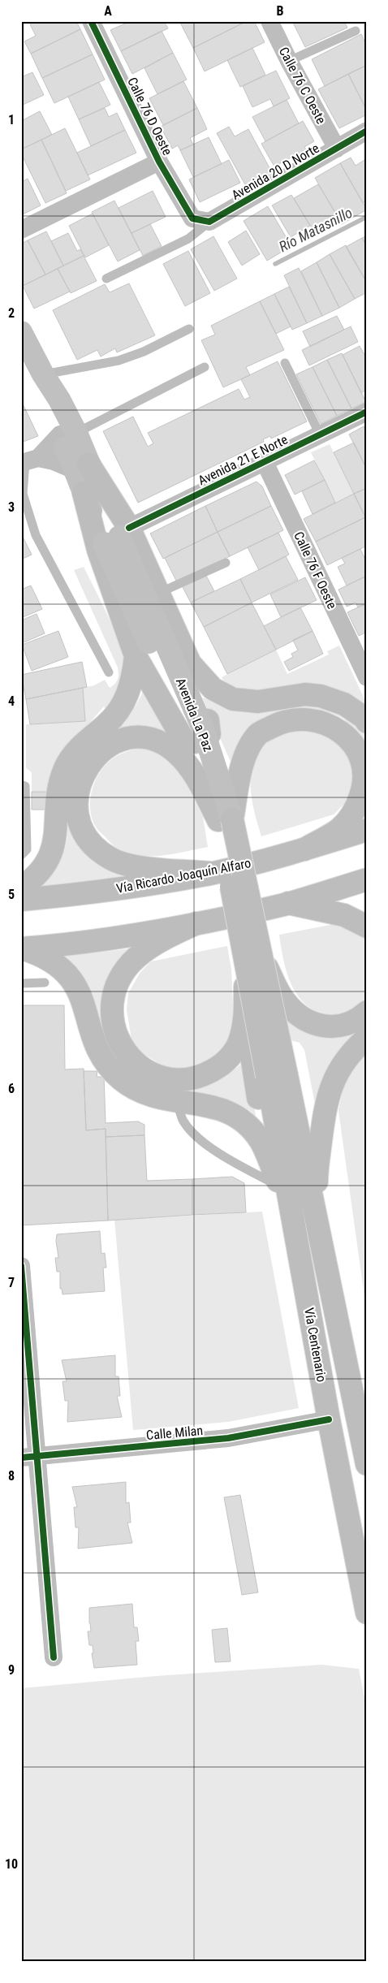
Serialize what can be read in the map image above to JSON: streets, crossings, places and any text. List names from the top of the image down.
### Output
{
  "streets": {
    "main road": ["Avenida La Paz", "Vía Ricardo Joaquín Alfaro", "Vía Centenario"],
    "street": [
      "Calle 76 C Oeste",
      "Calle 76 D Oeste",
      "Avenida 20 D Norte",
      "Avenida 21 E Norte",
      "Calle 76 F Oeste",
      "Calle Milan"
    ]
  },
  "crossings": [
    ["Calle 76 C Oeste", "Avenida 20 D Norte"],
    ["Calle 76 D Oeste", "Avenida 20 D Norte"],
    ["Avenida 21 E Norte", "Calle 76 F Oeste"],
    ["Avenida 21 E Norte", "Avenida La Paz"],
    ["Avenida La Paz", "Vía Centenario"],
    ["Vía Centenario", "Calle Milan"]
  ],
  "water": ["Río Matasnillo"],
  "grid": {
    "columns": ["A", "B"],
    "rows": [
      "1",
      "2",
      "3",
      "4",
      "5",
      "6",
      "7",
      "8",
      "9",
      "10"
    ]
  }
}
